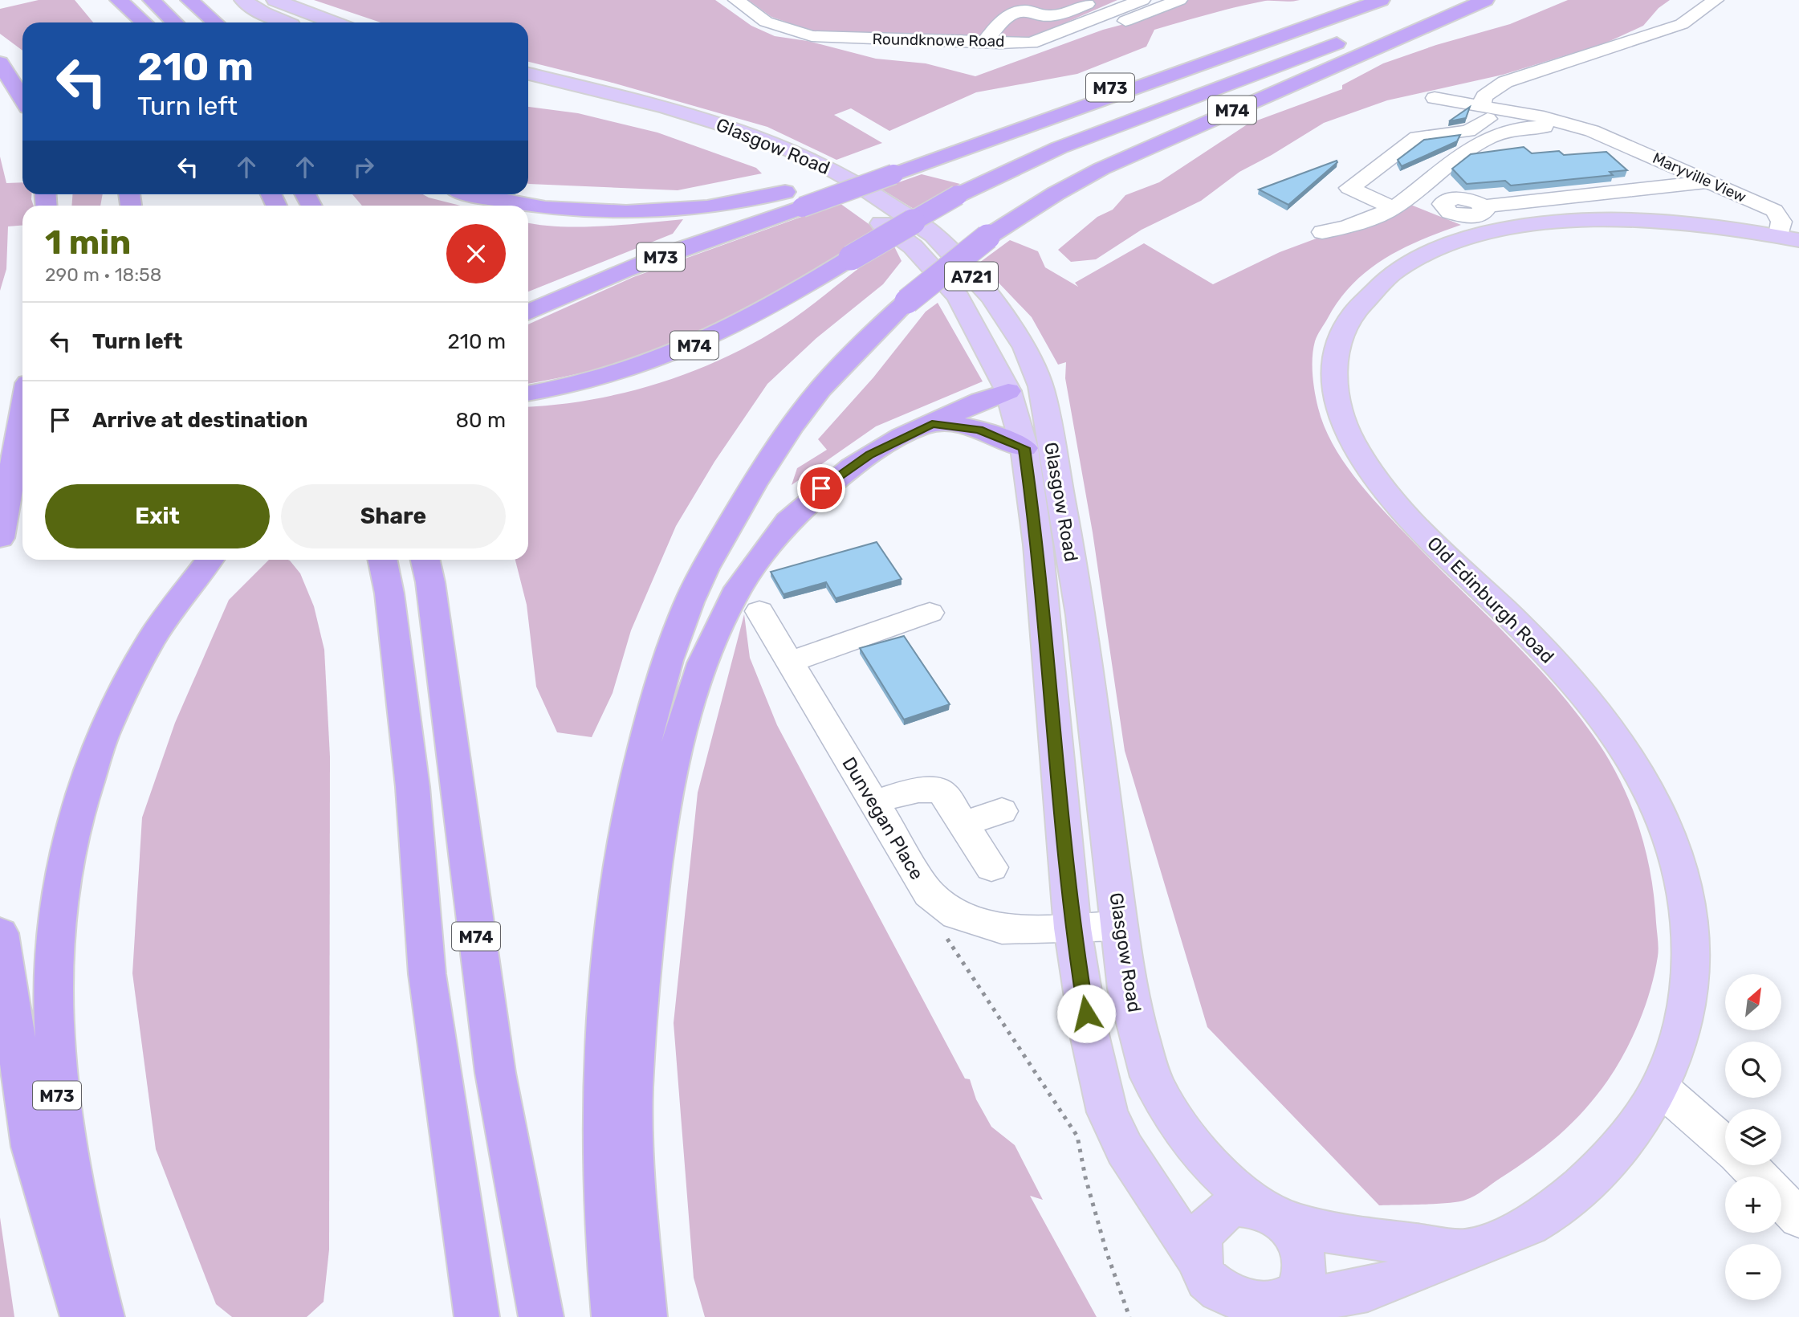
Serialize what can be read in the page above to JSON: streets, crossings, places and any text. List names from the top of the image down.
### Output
{
  "streets": {
    "highway": ["M73", "M74"],
    "main road": ["Glasgow Road", "A721", "Old Edinburgh Road"],
    "street": ["Roundknowe Road", "Maryville View", "Dunvegan Place"]
  },
  "crossings": [
    ["Glasgow Road", "Old Edinburgh Road"],
    ["Glasgow Road", "Dunvegan Place"],
    ["Maryville View", "Old Edinburgh Road"]
  ],
  "north": "top right",
  "page": {
    "turn": ["210 m", "Turn left"],
    "heading": ["1 min", "290 m · 18:58"],
    "list": [
      {
        "name": "Turn left",
        "value": "210 m"
      },
      {
        "name": "Arrive at destination",
        "value": "80 m"
      }
    ],
    "buttons": ["Exit", "Share"],
    "map_buttons": ["+", "−"]
  }
}
